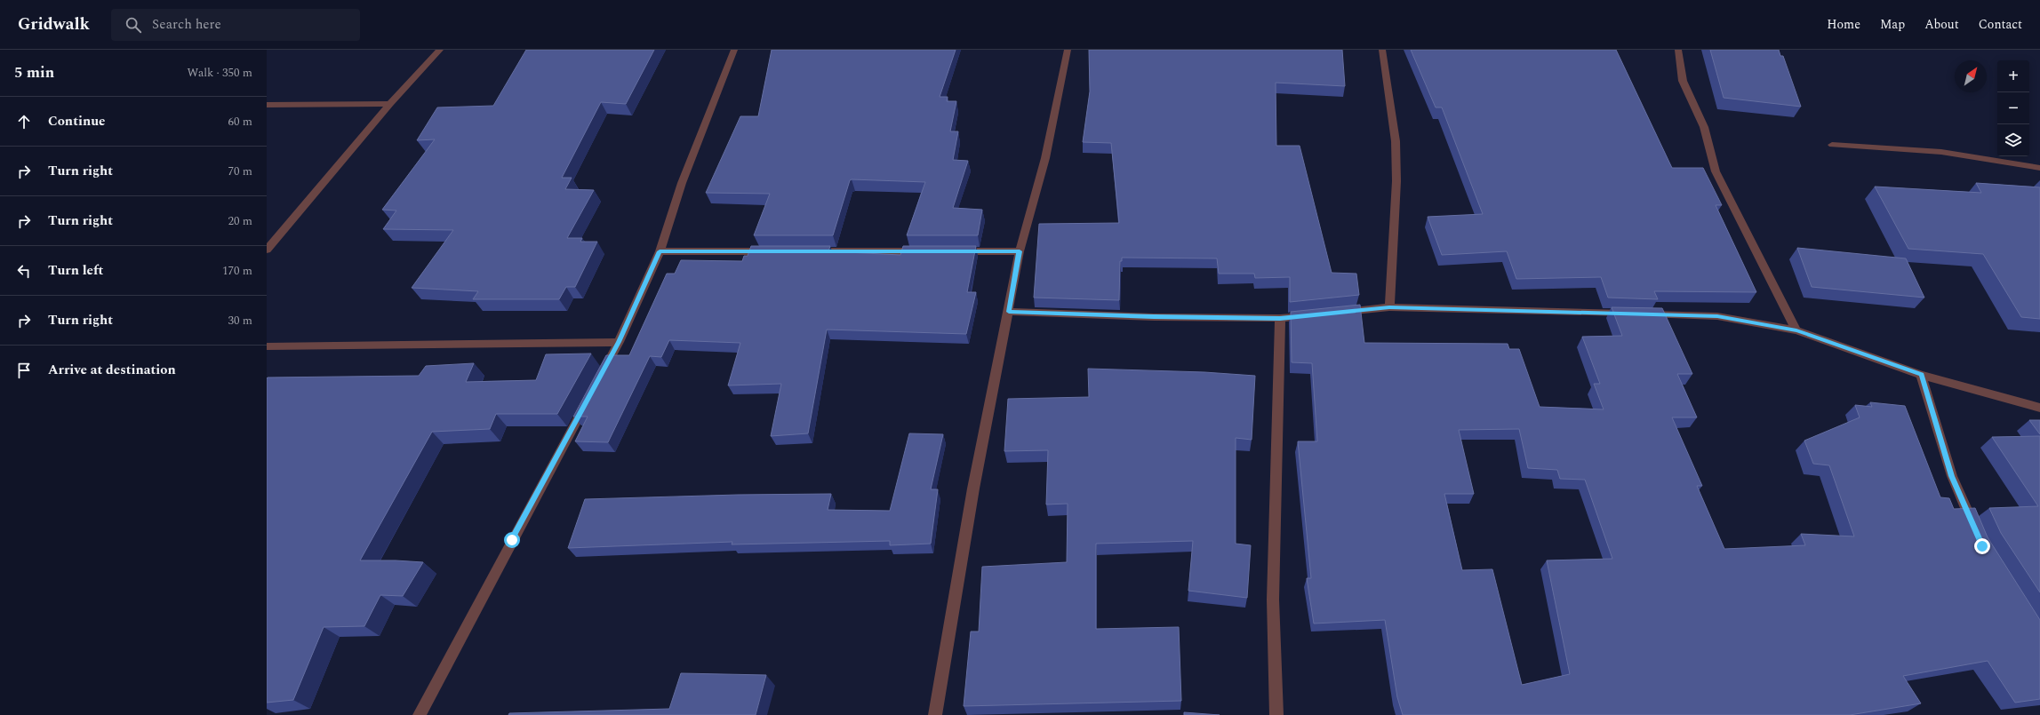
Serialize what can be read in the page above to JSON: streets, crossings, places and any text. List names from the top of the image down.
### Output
{
  "north": "top right",
  "page": {
    "header": "Gridwalk",
    "search": "Search here",
    "nav": [
      "Home",
      "Map",
      "About",
      "Contact"
    ],
    "heading": ["5 min", "Walk · 350 m"],
    "map_buttons": ["+", "−"],
    "list": [
      ["Continue", "60 m"],
      ["Turn right", "70 m"],
      ["Turn right", "20 m"],
      ["Turn left", "170 m"],
      ["Turn right", "30 m"],
      "Arrive at destination"
    ]
  }
}
